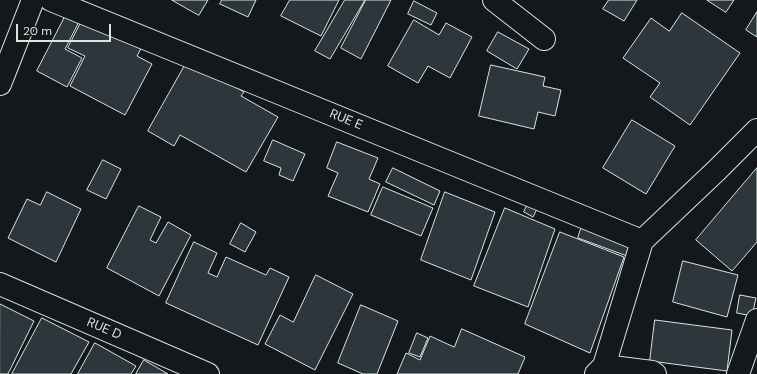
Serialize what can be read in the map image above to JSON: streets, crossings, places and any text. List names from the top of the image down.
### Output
{
  "streets": {
    "street": ["RUE E", "RUE D"]
  },
  "scale_bar": "20 m"
}
